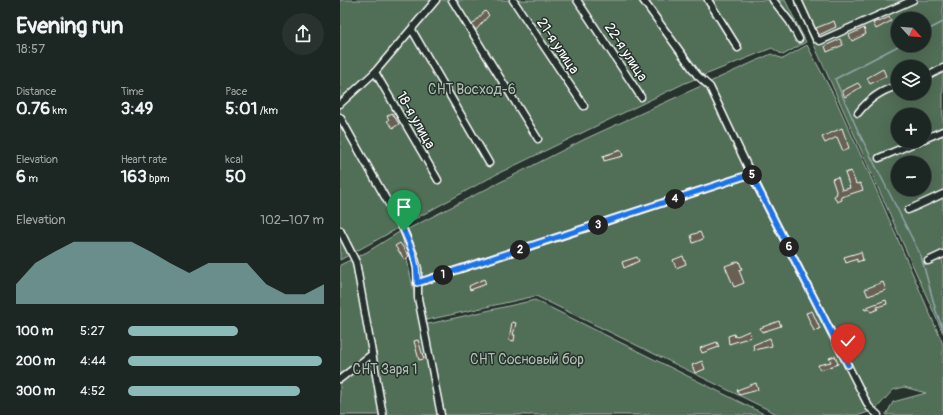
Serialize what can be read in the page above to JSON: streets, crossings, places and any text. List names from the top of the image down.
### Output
{
  "streets": {
    "street": ["21-я улица", "22-я улица", "18-я улица"]
  },
  "parks": ["СНТ Восход-6", "СНТ Сосновый бор", "СНТ Заря 1"],
  "north": "bottom right",
  "page": {
    "heading": ["Evening run", "18:57"],
    "map_buttons": ["+", "−"],
    "stats": [
      ["Distance", "0.76 km"],
      ["Time", "3:49"],
      ["Pace", "5:01 /km"],
      ["Elevation", "6 m"],
      ["Heart rate", "163 bpm"],
      ["kcal", "50"]
    ],
    "pins": [
      "5",
      "4",
      "3",
      "6",
      "2",
      "1"
    ],
    "chart": ["Elevation", "102–107 m"],
    "list": [
      {
        "name": "100 m",
        "note": "5:27"
      },
      {
        "name": "200 m",
        "note": "4:44"
      },
      {
        "name": "300 m",
        "note": "4:52"
      }
    ]
  }
}
